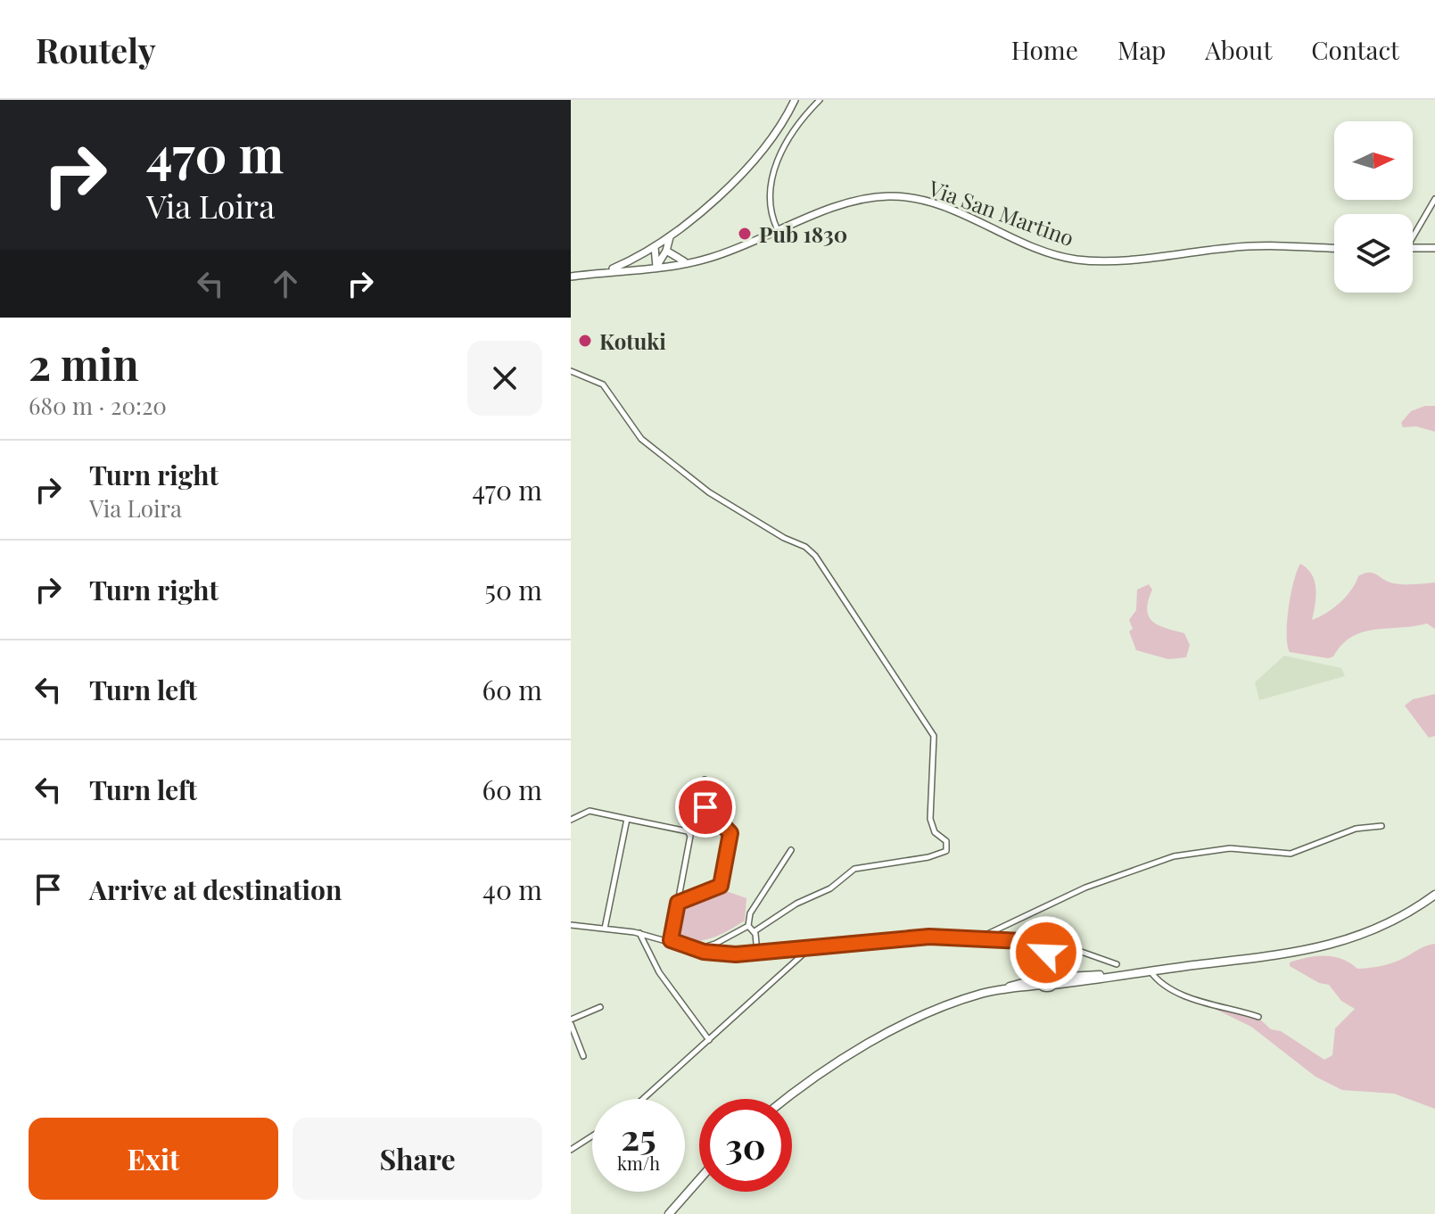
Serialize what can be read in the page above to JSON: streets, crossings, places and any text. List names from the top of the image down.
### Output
{
  "streets": {
    "street": ["Via San Martino"]
  },
  "places": ["Pub 1830", "Kotuki"],
  "north": "right",
  "page": {
    "header": "Routely",
    "nav": [
      "Home",
      "Map",
      "About",
      "Contact"
    ],
    "turn": ["470 m", "Via Loira"],
    "heading": ["2 min", "680 m · 20:20"],
    "list": [
      {
        "name": "Turn right",
        "note": "Via Loira",
        "value": "470 m"
      },
      {
        "name": "Turn right",
        "value": "50 m"
      },
      {
        "name": "Turn left",
        "value": "60 m"
      },
      {
        "name": "Turn left",
        "value": "60 m"
      },
      {
        "name": "Arrive at destination",
        "value": "40 m"
      }
    ],
    "speed": "25 km/h",
    "limit": "30",
    "buttons": ["Exit", "Share"]
  }
}
